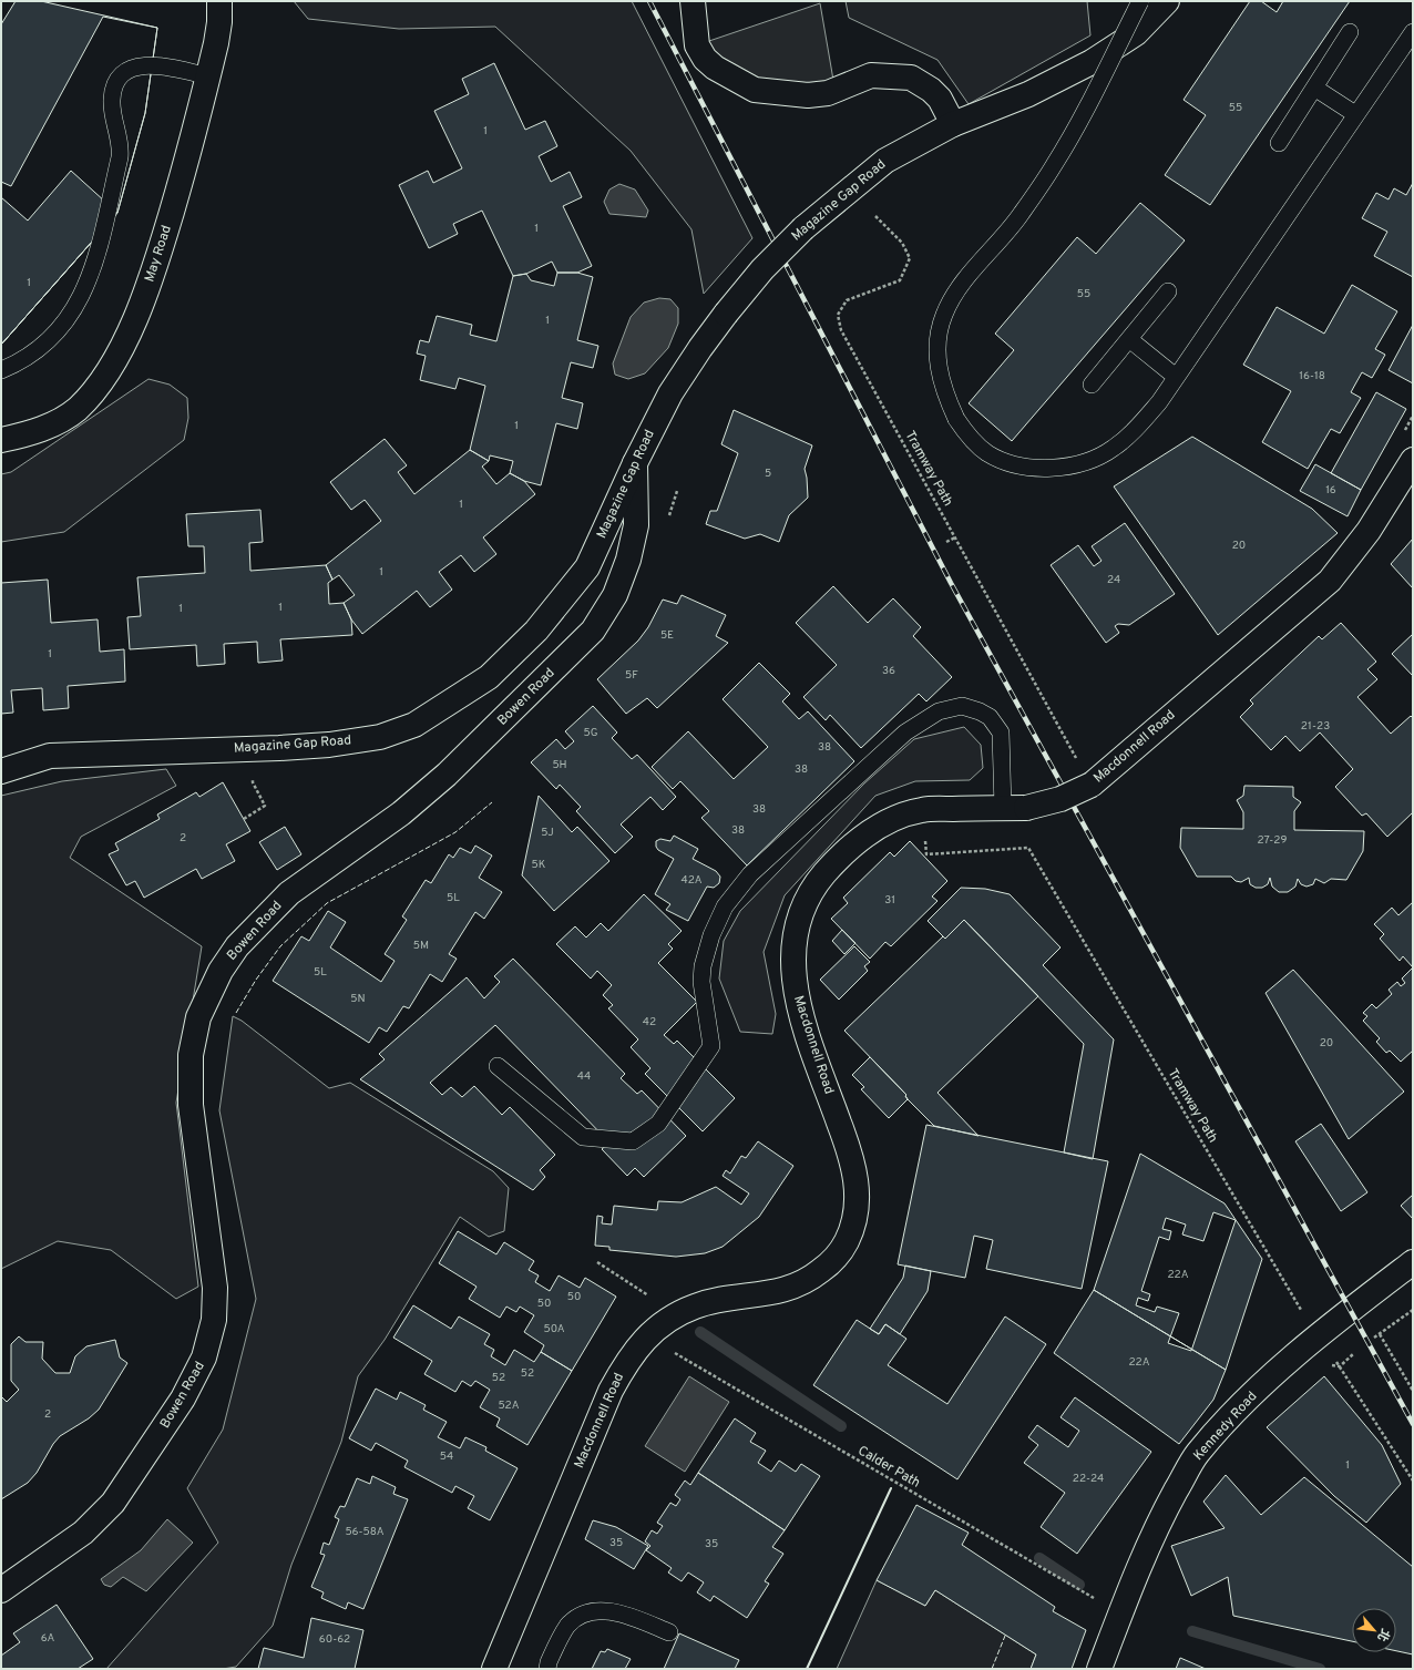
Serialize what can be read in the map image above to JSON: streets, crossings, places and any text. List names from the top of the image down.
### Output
{
  "streets": {
    "street": [
      "Magazine Gap Road",
      "May Road",
      "Bowen Road",
      "Macdonnell Road",
      "Kennedy Road"
    ],
    "path": ["Tramway Path", "Calder Path"]
  },
  "crossings": [
    ["Magazine Gap Road", "Bowen Road"],
    ["Tramway Path", "Kennedy Road"]
  ],
  "house_numbers": [
    "55",
    "1",
    "1",
    "1",
    "55",
    "1",
    "16-18",
    "1",
    "5",
    "16",
    "1",
    "20",
    "1",
    "24",
    "1",
    "1",
    "5E",
    "1",
    "36",
    "5F",
    "21-23",
    "5G",
    "38",
    "5H",
    "38",
    "38",
    "38",
    "5J",
    "2",
    "27-29",
    "5K",
    "42A",
    "5L",
    "31",
    "5M",
    "5L",
    "5N",
    "42",
    "20",
    "44",
    "22A",
    "50",
    "50",
    "50A",
    "22A",
    "52",
    "52",
    "52A",
    "2",
    "54",
    "1",
    "22-24",
    "56-58A",
    "35",
    "35",
    "6A",
    "60-62"
  ],
  "north": "bottom right"
}
